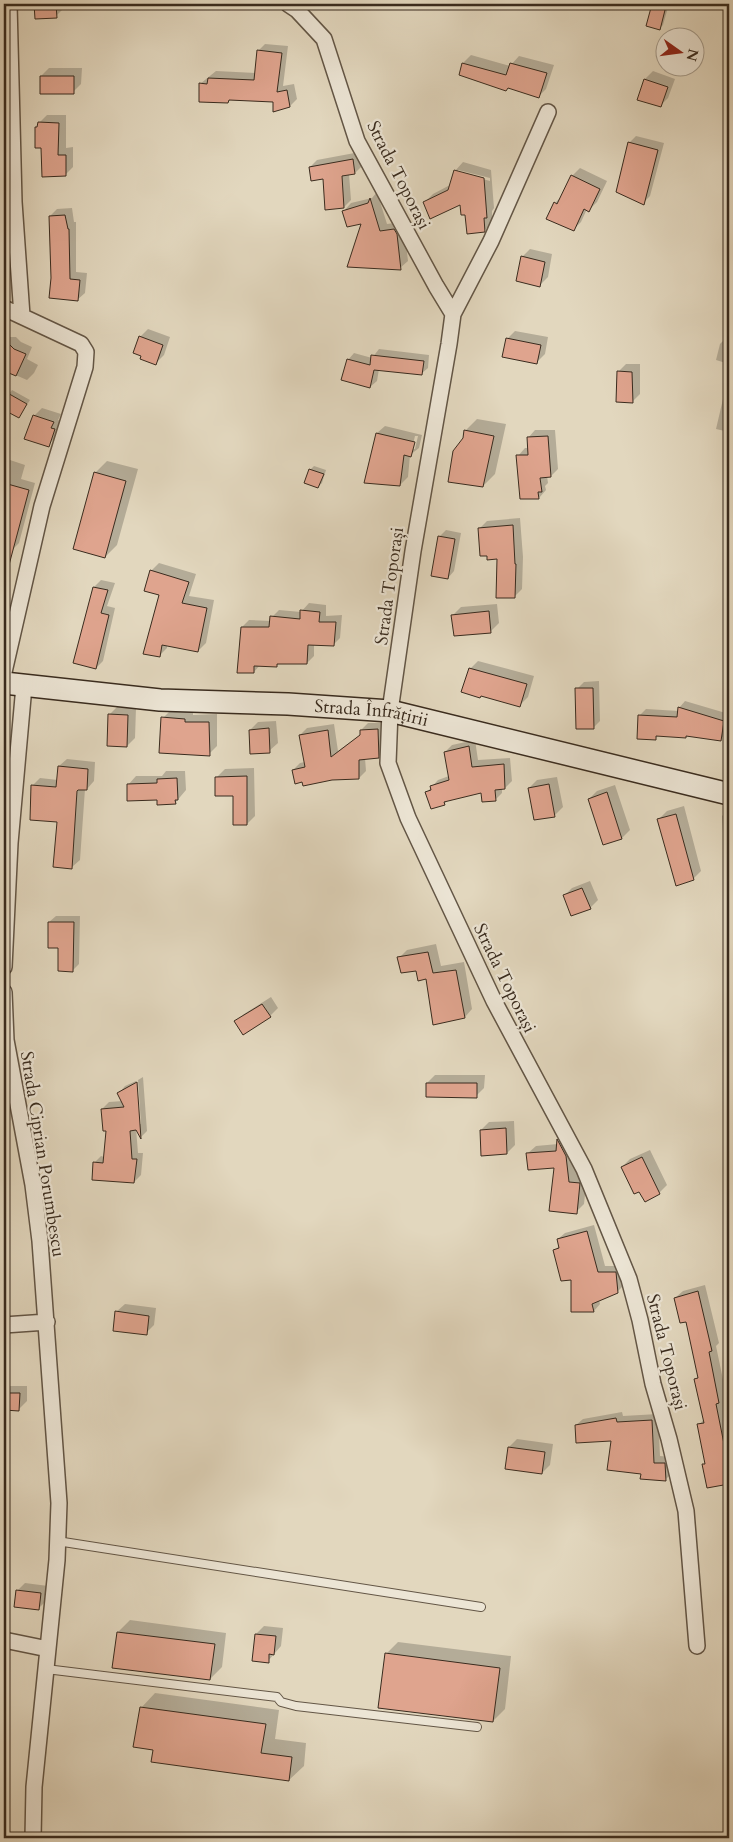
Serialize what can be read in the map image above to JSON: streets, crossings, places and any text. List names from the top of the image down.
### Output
{
  "streets": {
    "main road": ["Strada Înfrățirii"],
    "street": ["Strada Toporași", "Strada Ciprian Porumbescu"]
  },
  "crossings": [
    ["Strada Toporași", "Strada Înfrățirii"]
  ],
  "north": "right"
}
